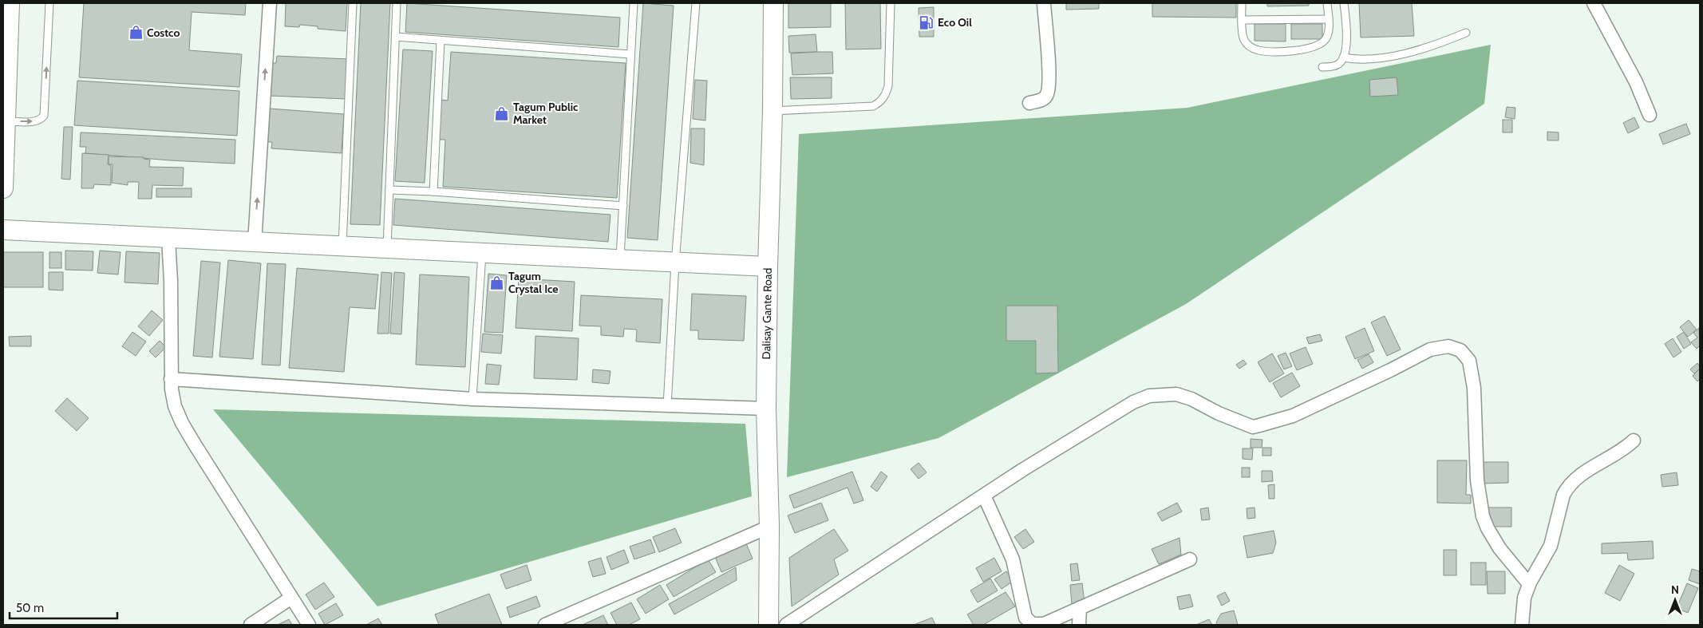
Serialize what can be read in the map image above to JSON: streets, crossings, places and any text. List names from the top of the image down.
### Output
{
  "streets": {
    "main road": ["Dalisay Gante Road"]
  },
  "places": {
    "fuel station": ["Eco Oil"],
    "shop": ["Costco", "Tagum Public Market", "Tagum Crystal Ice"]
  },
  "scale_bar": "50 m",
  "north": "top"
}
